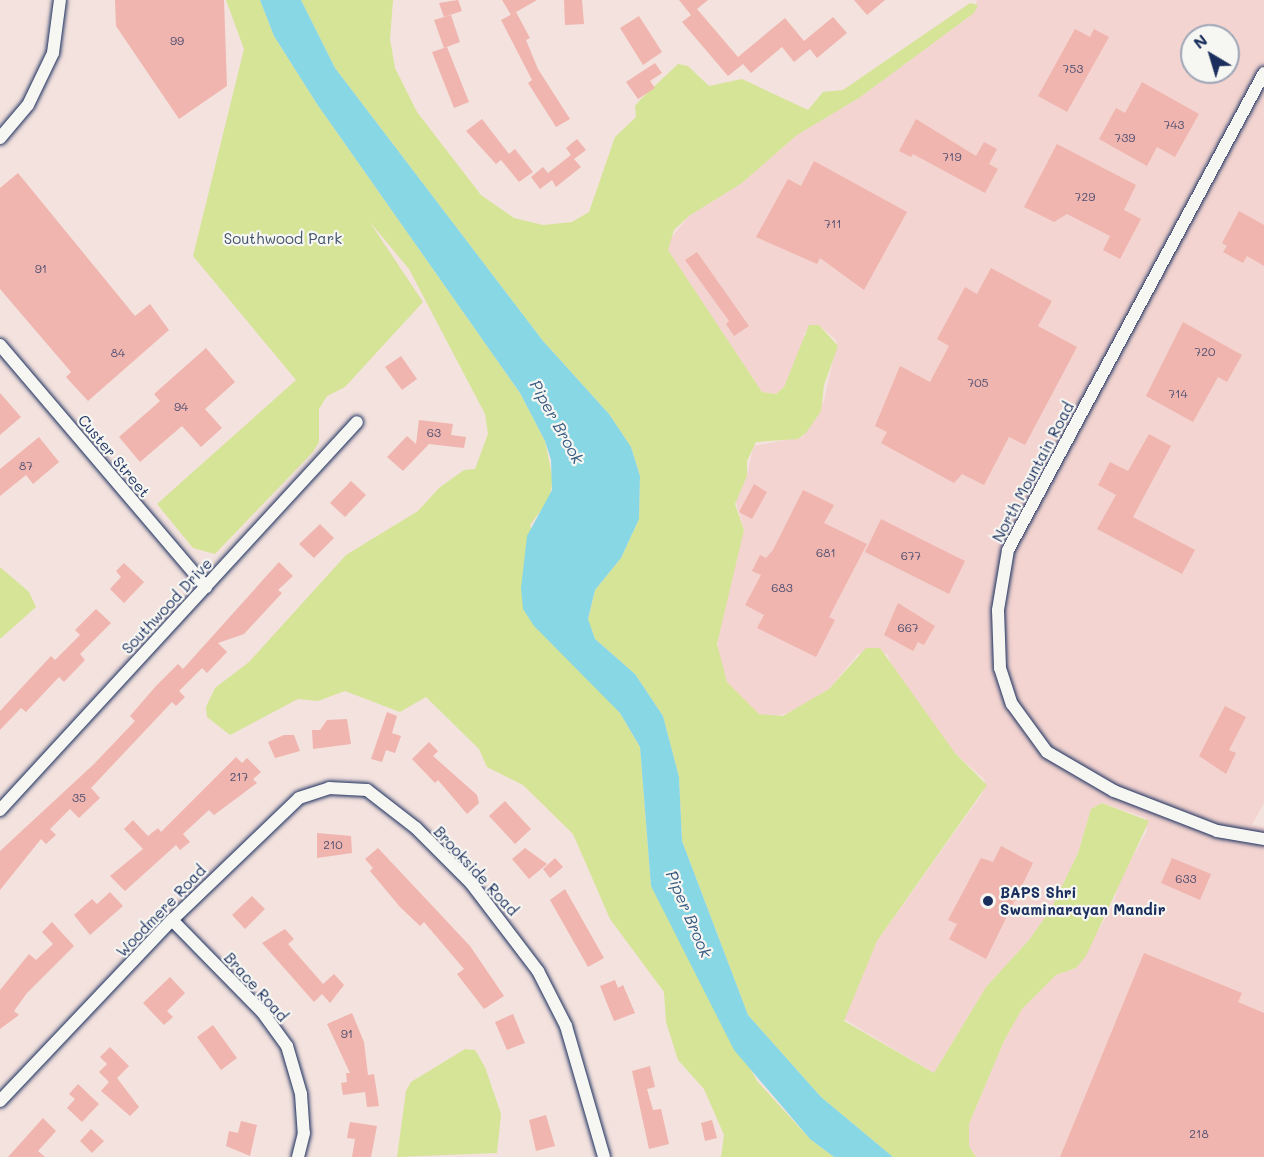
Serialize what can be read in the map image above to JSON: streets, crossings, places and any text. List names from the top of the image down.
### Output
{
  "streets": {
    "street": [
      "Custer Street",
      "North Mountain Road",
      "Southwood Drive",
      "Brookside Road",
      "Woodmere Road",
      "Brace Road"
    ]
  },
  "crossings": [
    ["Custer Street", "Southwood Drive"],
    ["Brookside Road", "Woodmere Road"],
    ["Woodmere Road", "Brace Road"]
  ],
  "water": ["Piper Brook"],
  "parks": ["Southwood Park"],
  "places": ["BAPS Shri Swaminarayan Mandir"],
  "house_numbers": [
    "99",
    "753",
    "743",
    "739",
    "719",
    "729",
    "711",
    "91",
    "720",
    "84",
    "705",
    "714",
    "94",
    "63",
    "87",
    "681",
    "677",
    "683",
    "667",
    "217",
    "35",
    "210",
    "633",
    "91",
    "218"
  ],
  "north": "top left"
}
